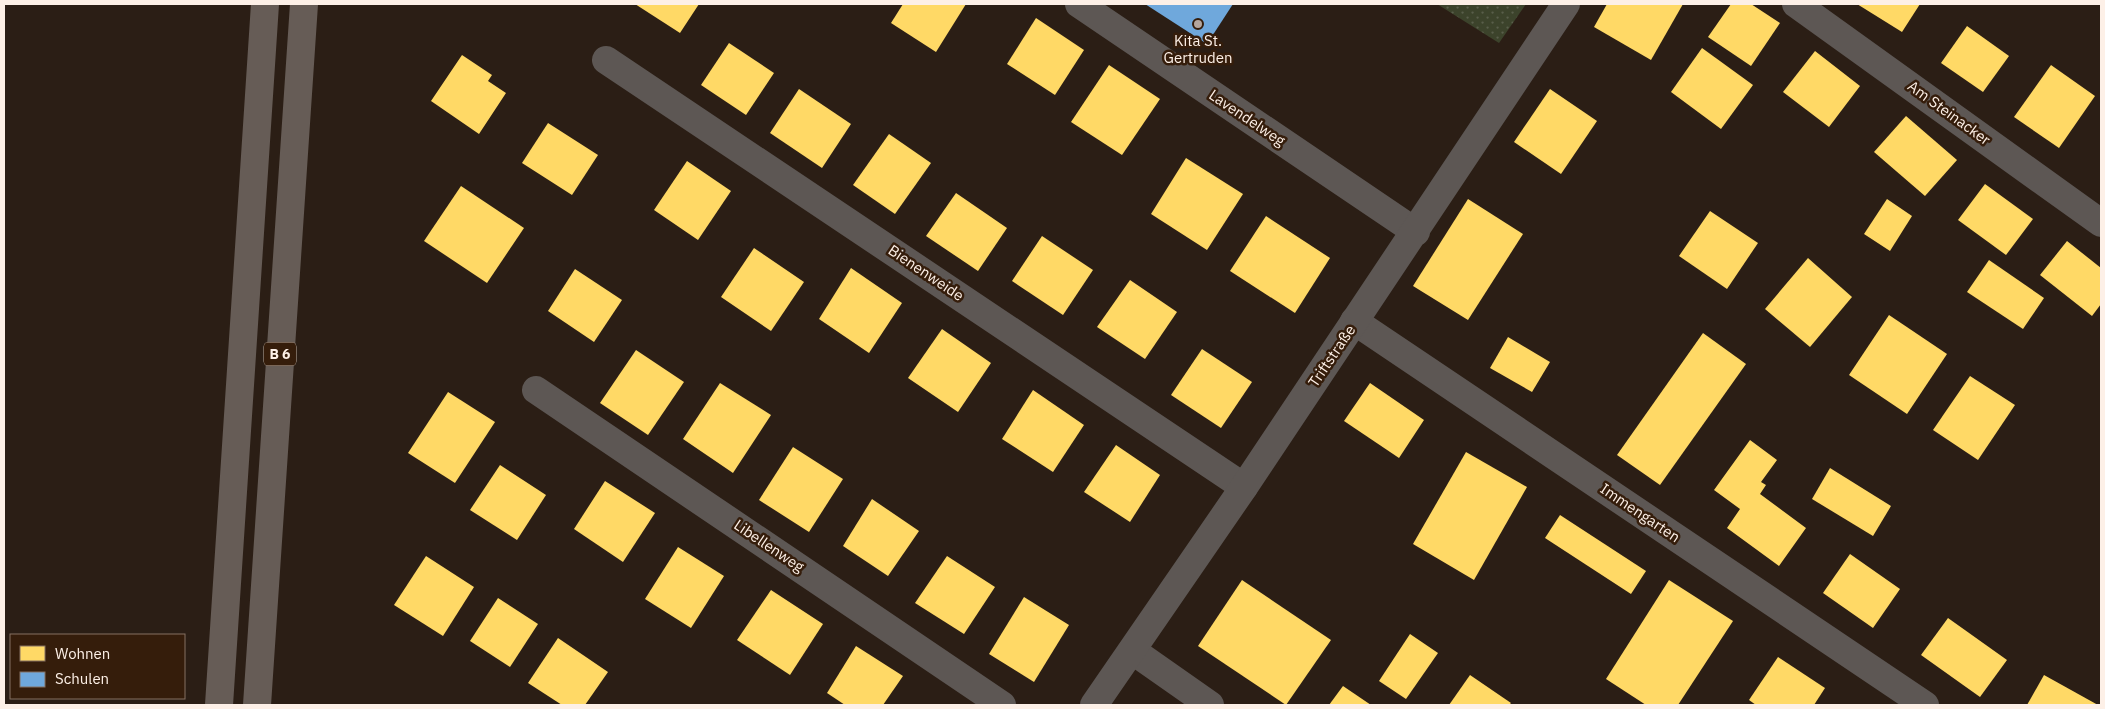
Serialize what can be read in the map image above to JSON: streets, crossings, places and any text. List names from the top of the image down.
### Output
{
  "streets": {
    "highway": ["B 6"],
    "street": [
      "Am Steinacker",
      "Lavendelweg",
      "Bienenweide",
      "Triftstraße",
      "Immengarten",
      "Libellenweg"
    ]
  },
  "crossings": [
    ["Lavendelweg", "Triftstraße"],
    ["Bienenweide", "Triftstraße"],
    ["Triftstraße", "Immengarten"]
  ],
  "places": ["Kita St. Gertruden"],
  "legend": ["Wohnen", "Schulen"]
}
